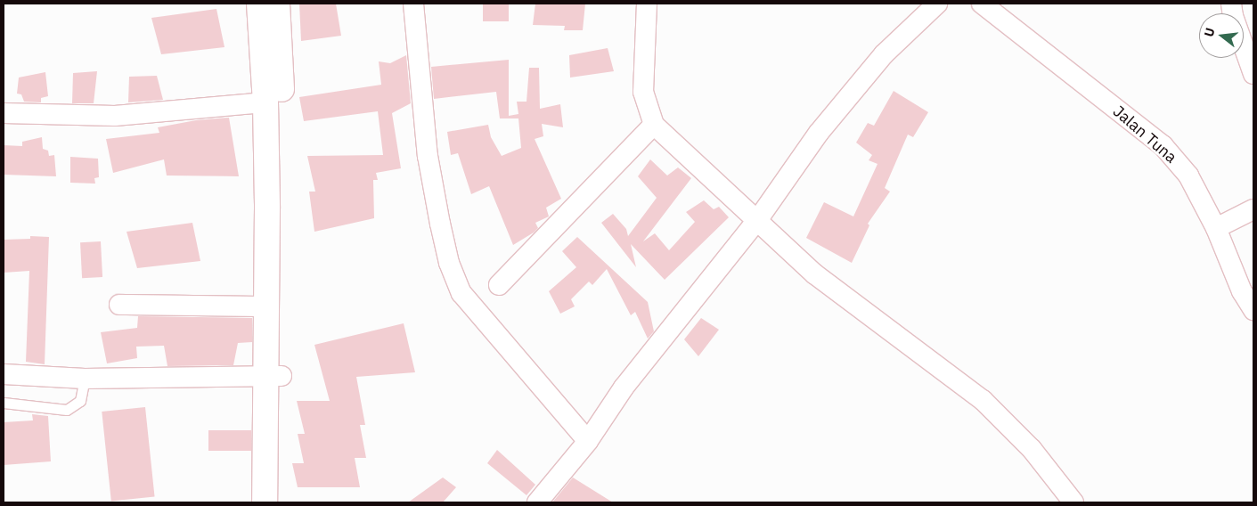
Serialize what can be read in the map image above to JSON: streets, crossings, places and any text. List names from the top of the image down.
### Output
{
  "streets": {
    "street": ["Jalan Tuna"]
  },
  "north": "left"
}
